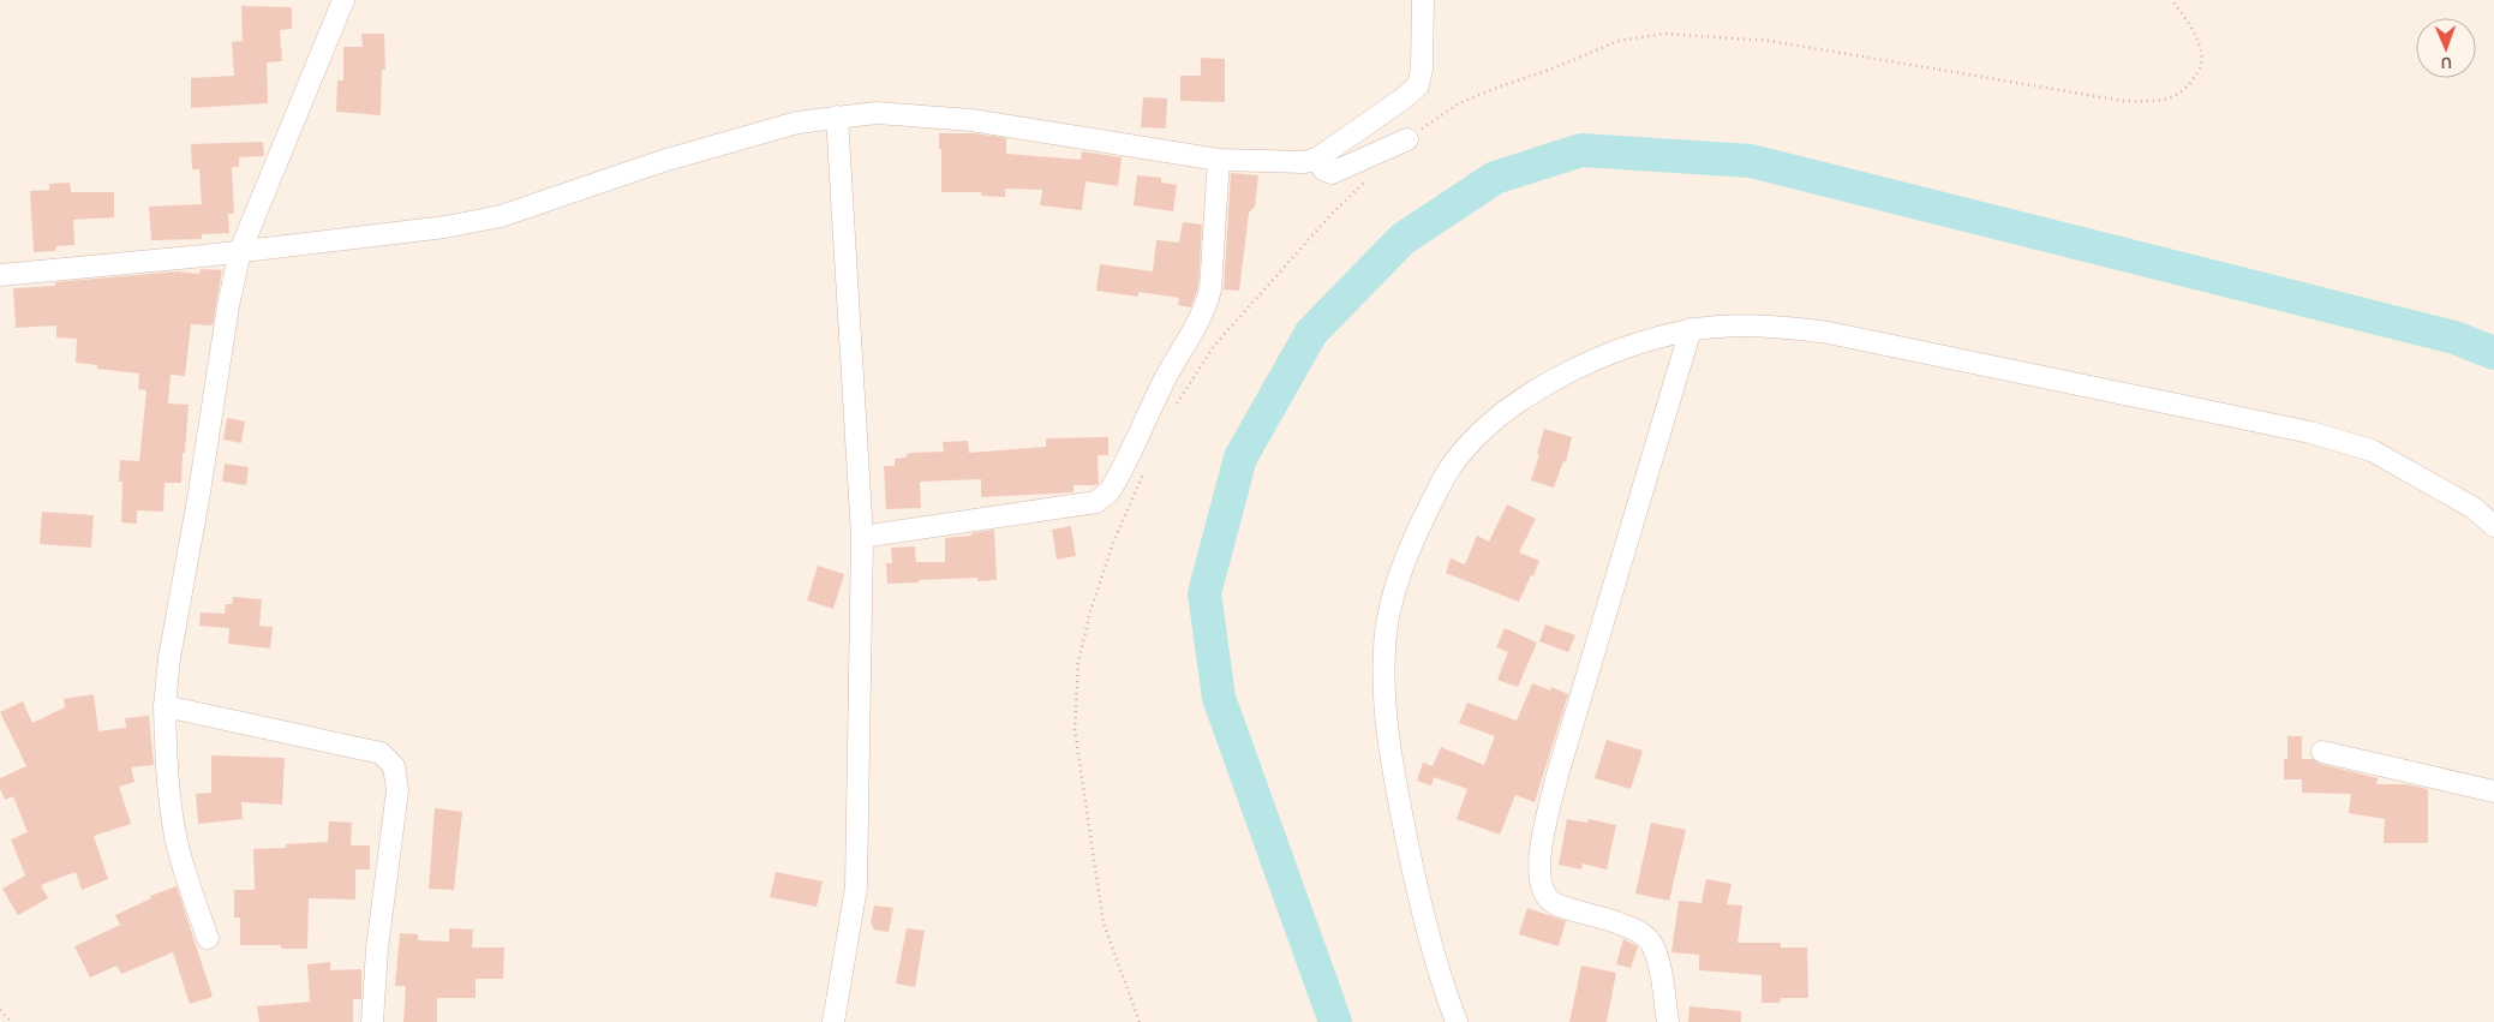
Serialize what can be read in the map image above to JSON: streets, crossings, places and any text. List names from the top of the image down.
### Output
{
  "north": "bottom"
}
